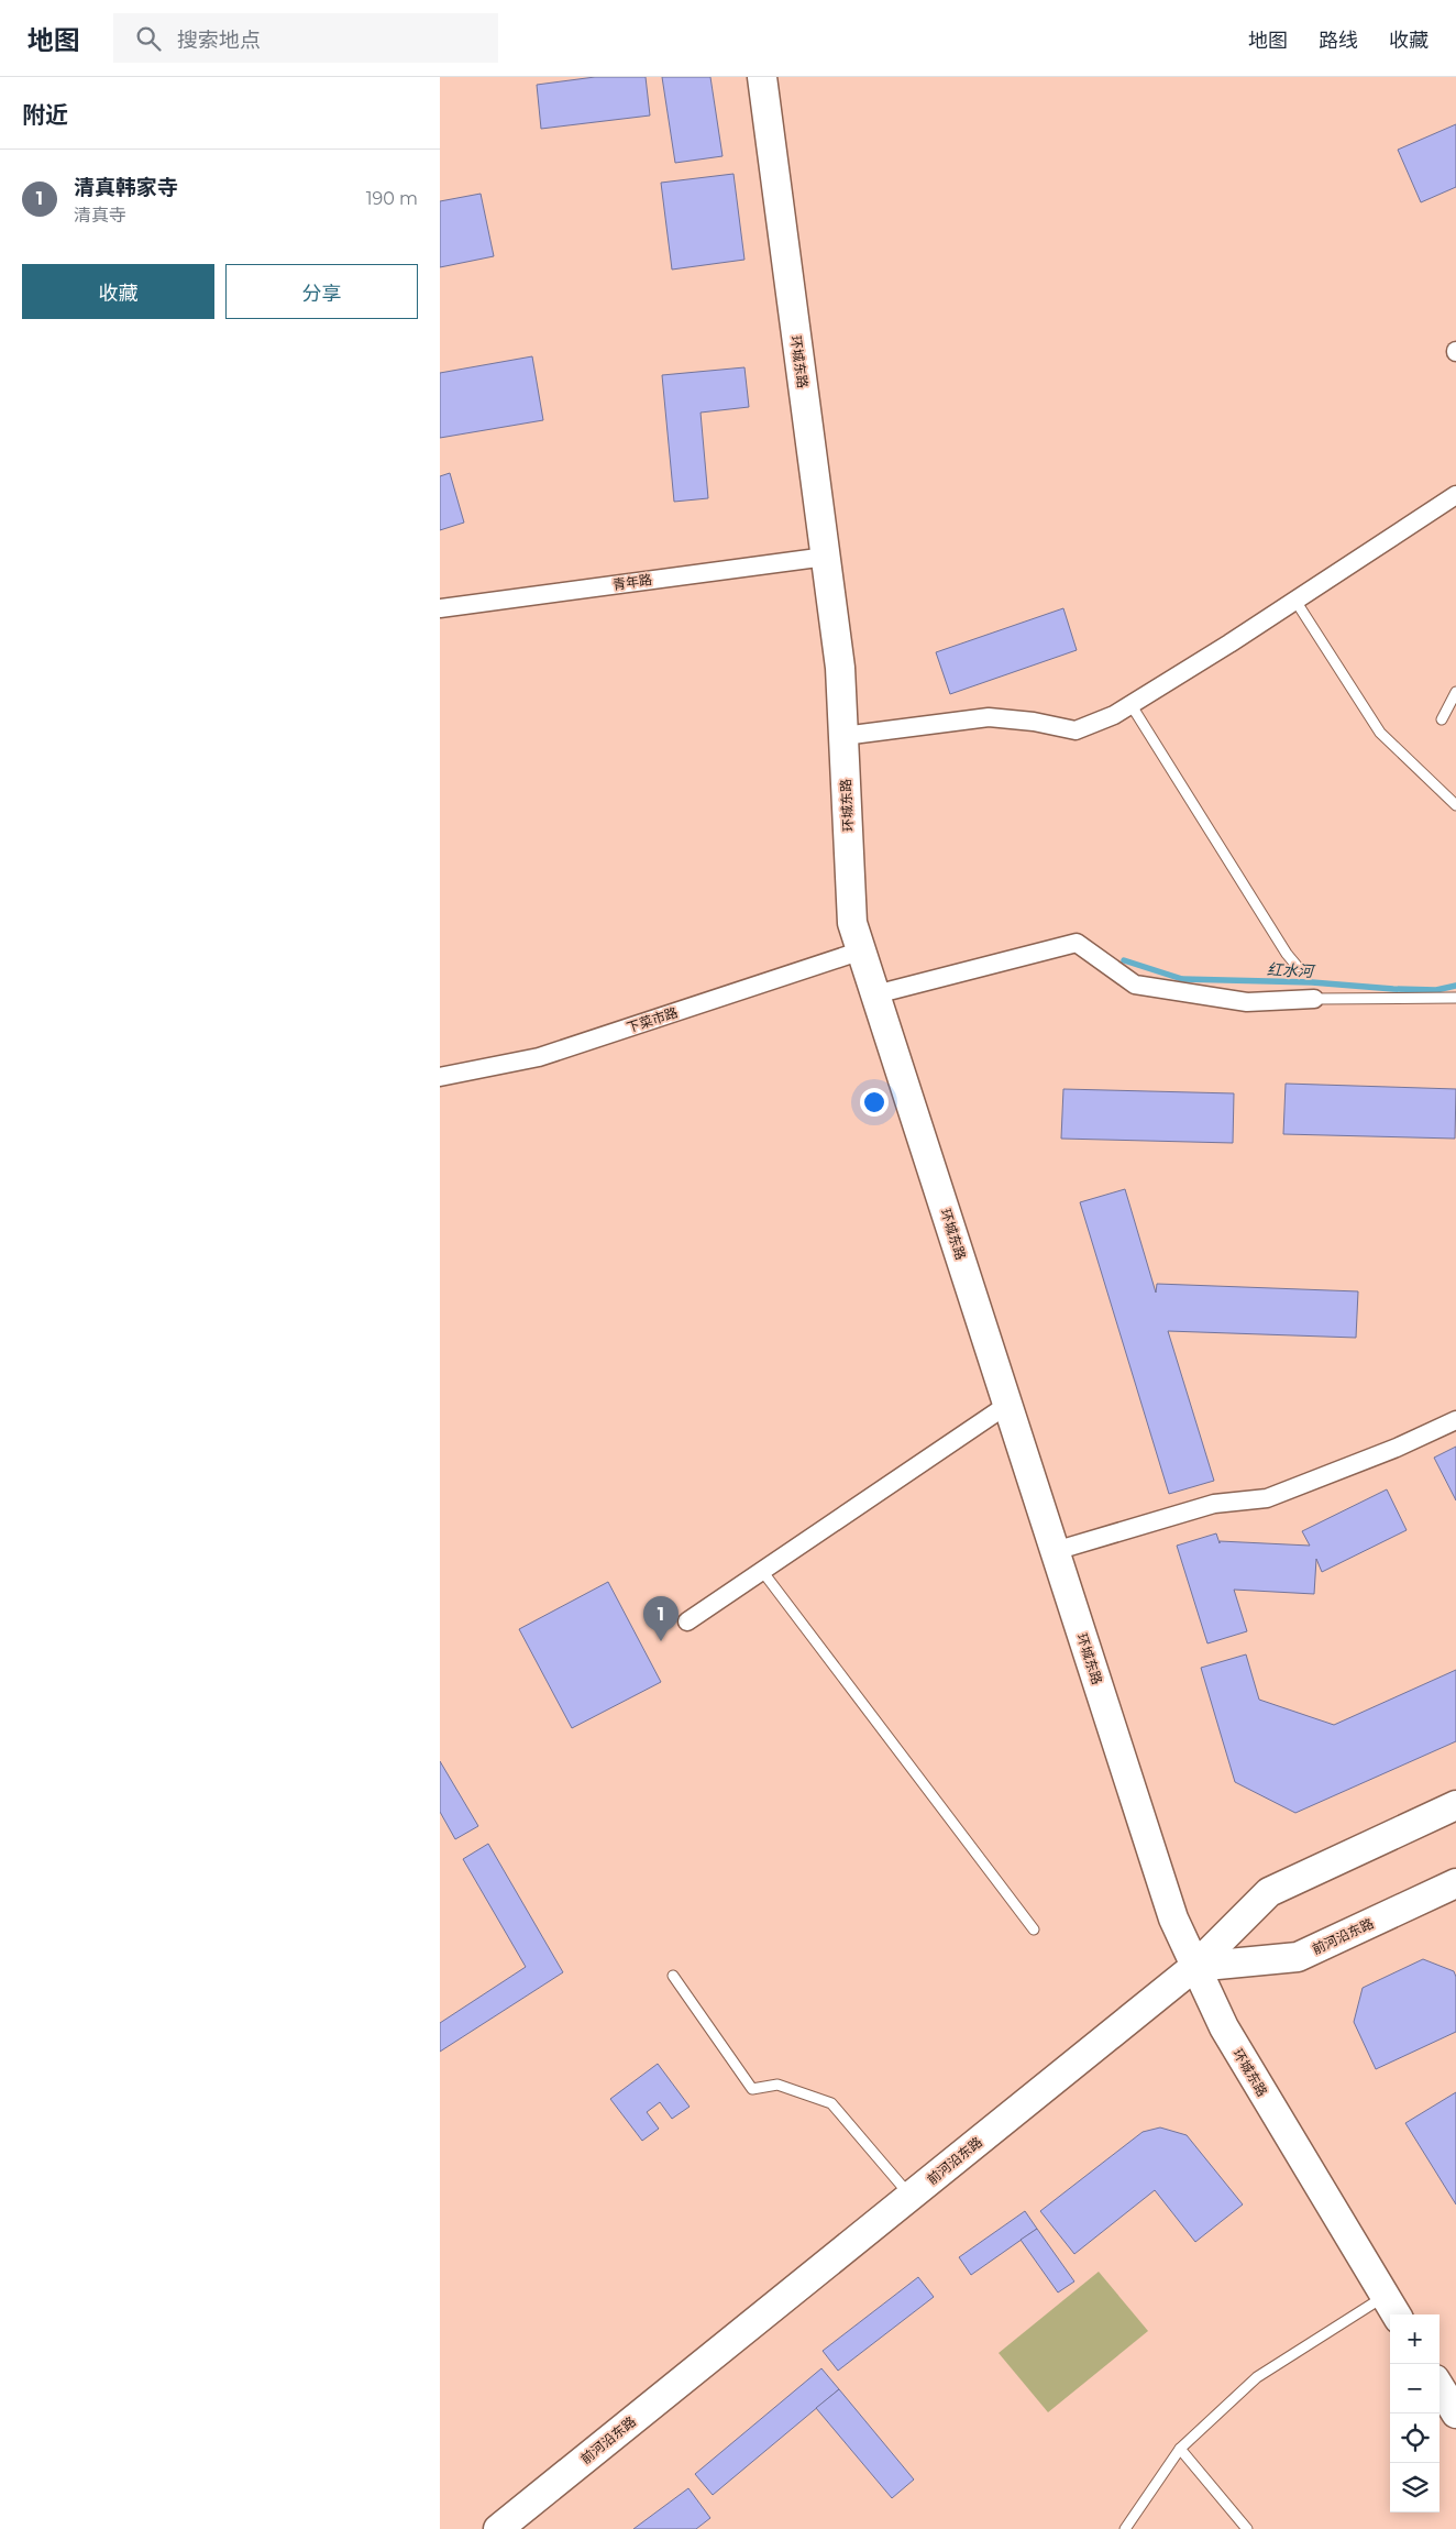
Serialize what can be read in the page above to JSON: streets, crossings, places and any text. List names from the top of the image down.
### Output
{
  "streets": {
    "main road": ["环城东路", "前河沿东路"],
    "street": ["青年路", "下菜市路"]
  },
  "crossings": [
    ["环城东路", "青年路"],
    ["环城东路", "下菜市路"],
    ["环城东路", "前河沿东路"]
  ],
  "water": ["红水河"],
  "page": {
    "header": "地图",
    "search": "搜索地点",
    "nav": ["地图", "路线", "收藏"],
    "heading": "附近",
    "list": [
      {
        "mark": "1",
        "name": "清真韩家寺",
        "note": "清真寺",
        "value": "190 m"
      }
    ],
    "buttons": ["收藏", "分享"],
    "pins": "1",
    "map_buttons": ["+", "−"]
  }
}
